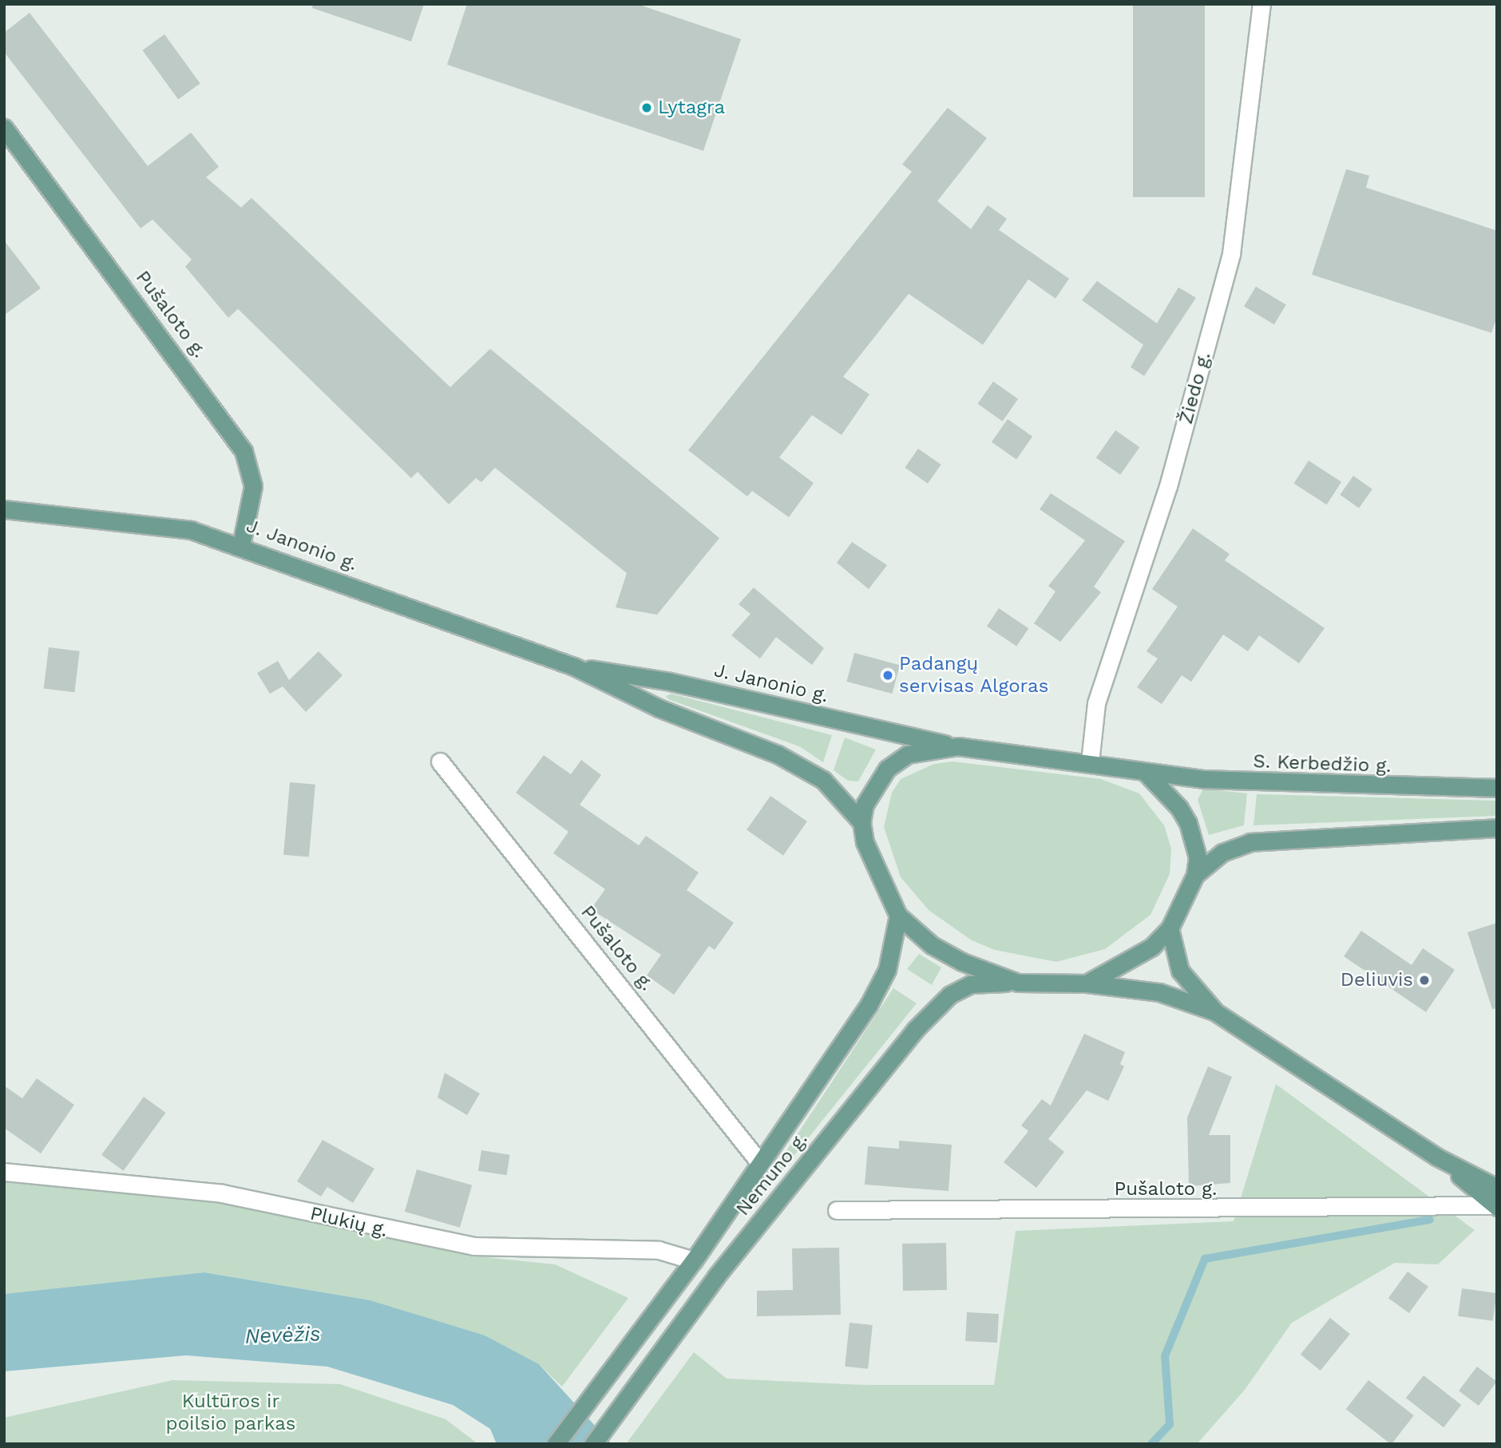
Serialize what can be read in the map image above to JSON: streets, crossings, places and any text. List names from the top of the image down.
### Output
{
  "streets": {
    "main road": [
      "Pušaloto g.",
      "J. Janonio g.",
      "S. Kerbedžio g.",
      "Nemuno g."
    ],
    "street": ["Žiedo g.", "Plukių g."]
  },
  "crossings": [
    ["Pušaloto g.", "J. Janonio g."],
    ["Pušaloto g.", "Nemuno g."],
    ["Žiedo g.", "S. Kerbedžio g."],
    ["J. Janonio g.", "S. Kerbedžio g."],
    ["Nemuno g.", "Plukių g."]
  ],
  "water": ["Nevėžis"],
  "parks": ["Kultūros ir poilsio parkas"],
  "places": ["Lytagra", "Padangų servisas Algoras", "Deliuvis"]
}
